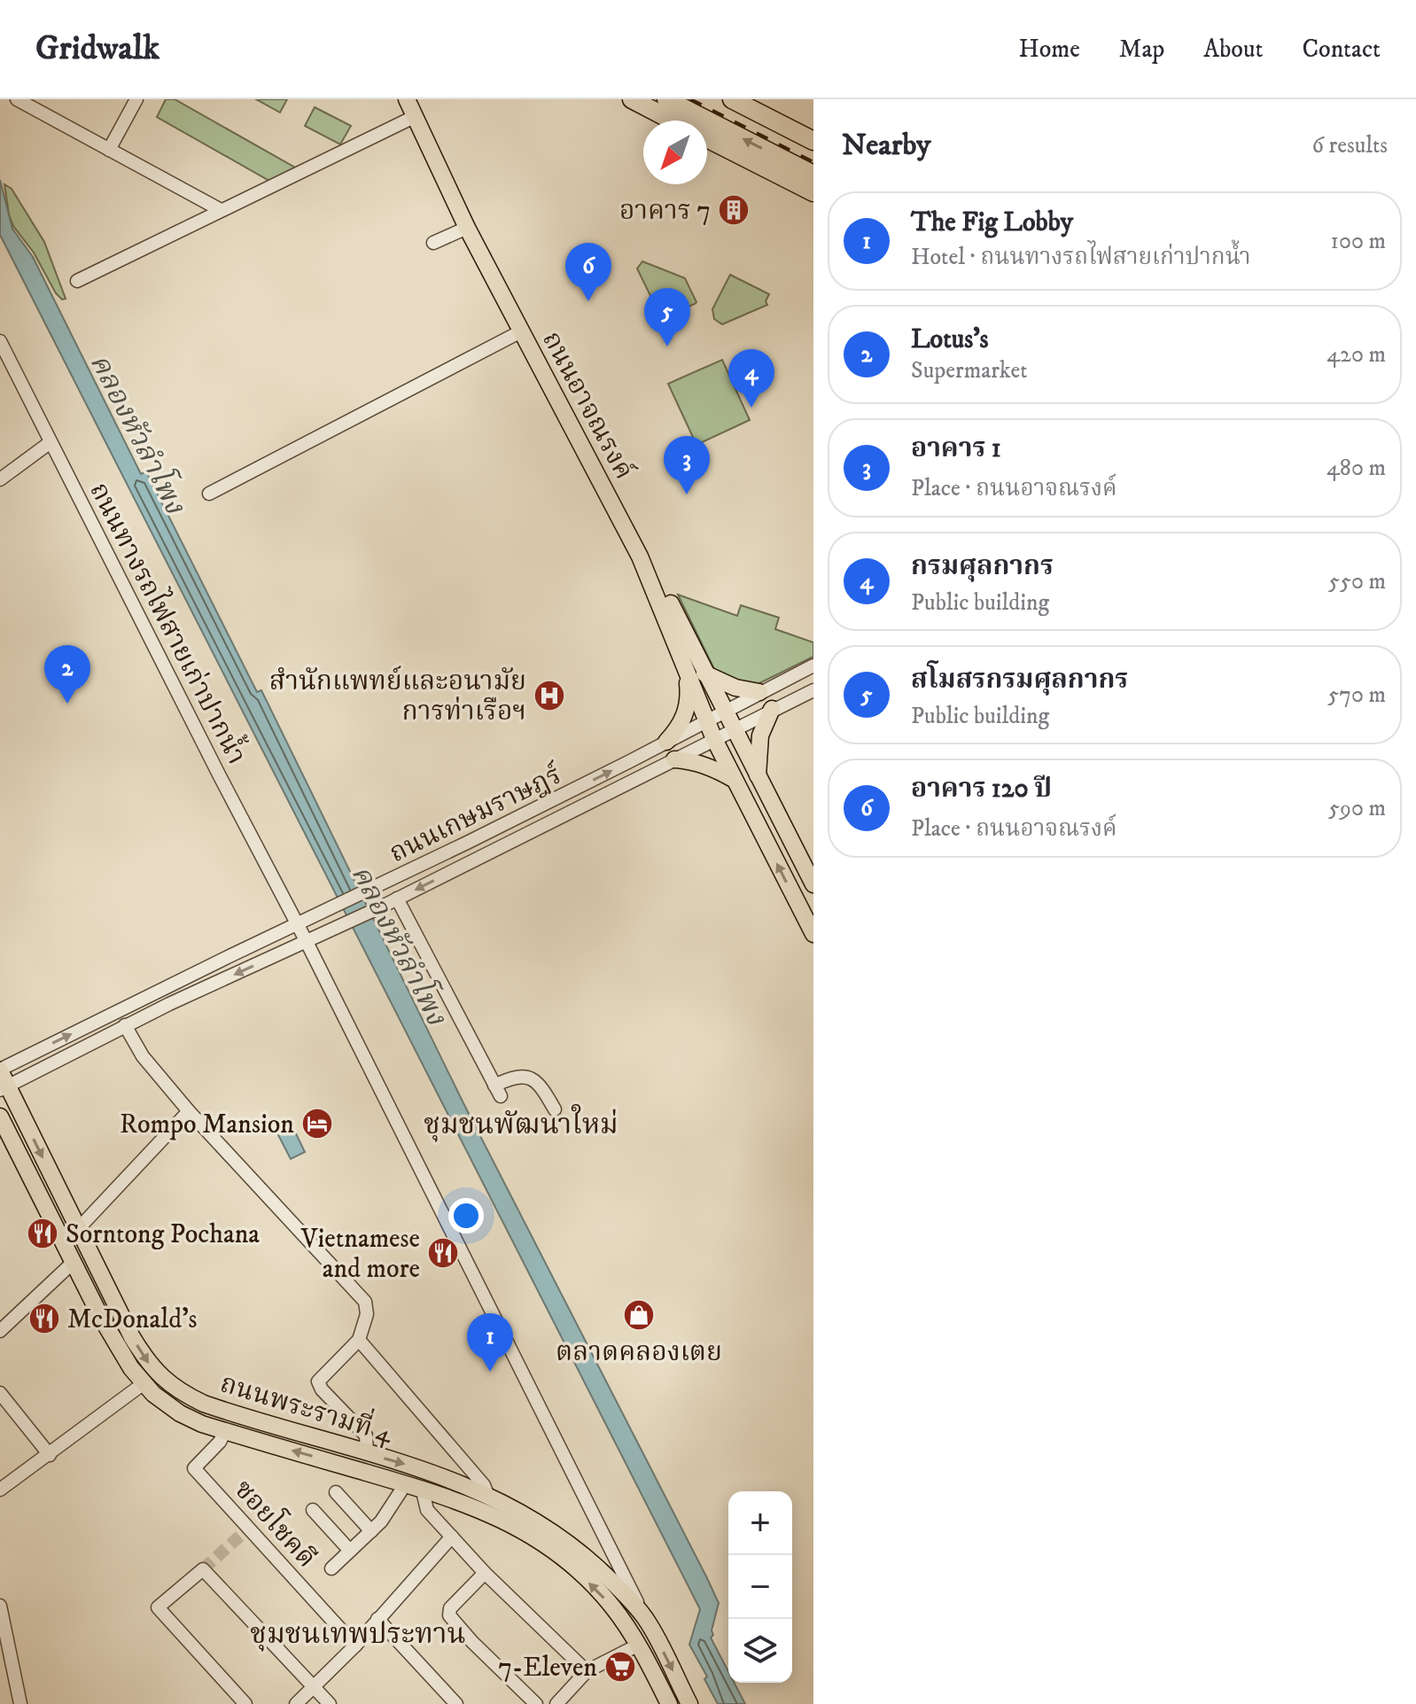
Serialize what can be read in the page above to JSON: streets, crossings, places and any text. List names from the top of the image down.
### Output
{
  "streets": {
    "main road": ["ถนนอาจณรงค์", "ถนนพระรามที่ 4"],
    "street": ["ถนนทางรถไฟสายเก่าปากน้ำ", "ถนนเกษมราษฎร์", "ซอยโชคดี"]
  },
  "crossings": [
    ["ถนนอาจณรงค์", "ถนนเกษมราษฎร์"],
    ["ถนนทางรถไฟสายเก่าปากน้ำ", "ถนนเกษมราษฎร์"],
    ["ถนนเกษมราษฎร์", "ถนนพระรามที่ 4"],
    ["ถนนพระรามที่ 4", "ซอยโชคดี"]
  ],
  "districts": ["ชุมชนพัฒนาใหม่", "ชุมชนเทพประทาน"],
  "water": ["คลองหัวลำโพง"],
  "places": {
    "building": ["อาคาร 7"],
    "hospital": ["สำนักแพทย์และอนามัย การท่าเรือฯ"],
    "hotel": ["Rompo Mansion"],
    "restaurant": ["Sorntong Pochana", "Vietnamese and more", "McDonald's"],
    "shop": ["ตลาดคลองเตย"],
    "supermarket": ["7-Eleven"]
  },
  "north": "bottom left",
  "page": {
    "header": "Gridwalk",
    "nav": [
      "Home",
      "Map",
      "About",
      "Contact"
    ],
    "heading": ["Nearby", "6 results"],
    "list": [
      {
        "mark": "1",
        "name": "The Fig Lobby",
        "note": "Hotel · ถนนทางรถไฟสายเก่าปากน้ำ",
        "value": "100 m"
      },
      {
        "mark": "2",
        "name": "Lotus's",
        "note": "Supermarket",
        "value": "420 m"
      },
      {
        "mark": "3",
        "name": "อาคาร 1",
        "note": "Place · ถนนอาจณรงค์",
        "value": "480 m"
      },
      {
        "mark": "4",
        "name": "กรมศุลกากร",
        "note": "Public building",
        "value": "550 m"
      },
      {
        "mark": "5",
        "name": "สโมสรกรมศุลกากร",
        "note": "Public building",
        "value": "570 m"
      },
      {
        "mark": "6",
        "name": "อาคาร 120 ปี",
        "note": "Place · ถนนอาจณรงค์",
        "value": "590 m"
      }
    ],
    "pins": [
      "6",
      "5",
      "4",
      "3",
      "2",
      "1"
    ],
    "map_buttons": ["+", "−"]
  }
}
